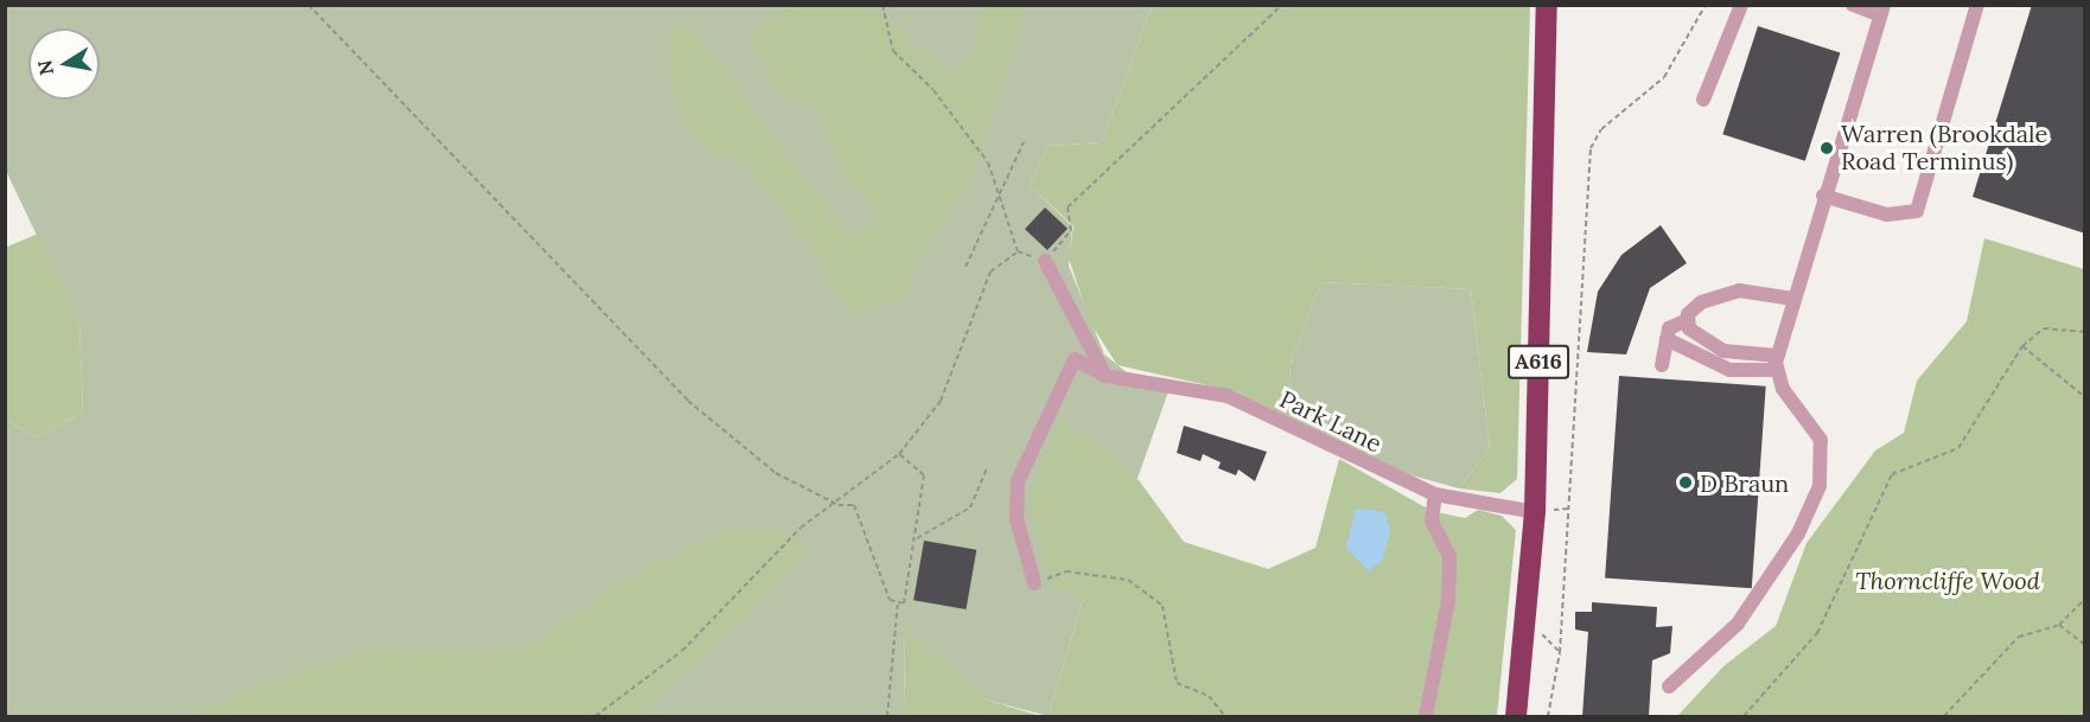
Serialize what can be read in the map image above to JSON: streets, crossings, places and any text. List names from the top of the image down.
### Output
{
  "streets": {
    "highway": ["A616"],
    "street": ["Park Lane"]
  },
  "crossings": [
    ["A616", "Park Lane"]
  ],
  "parks": ["Thorncliffe Wood"],
  "places": ["Warren (Brookdale Road Terminus)", "D Braun"],
  "north": "left"
}
